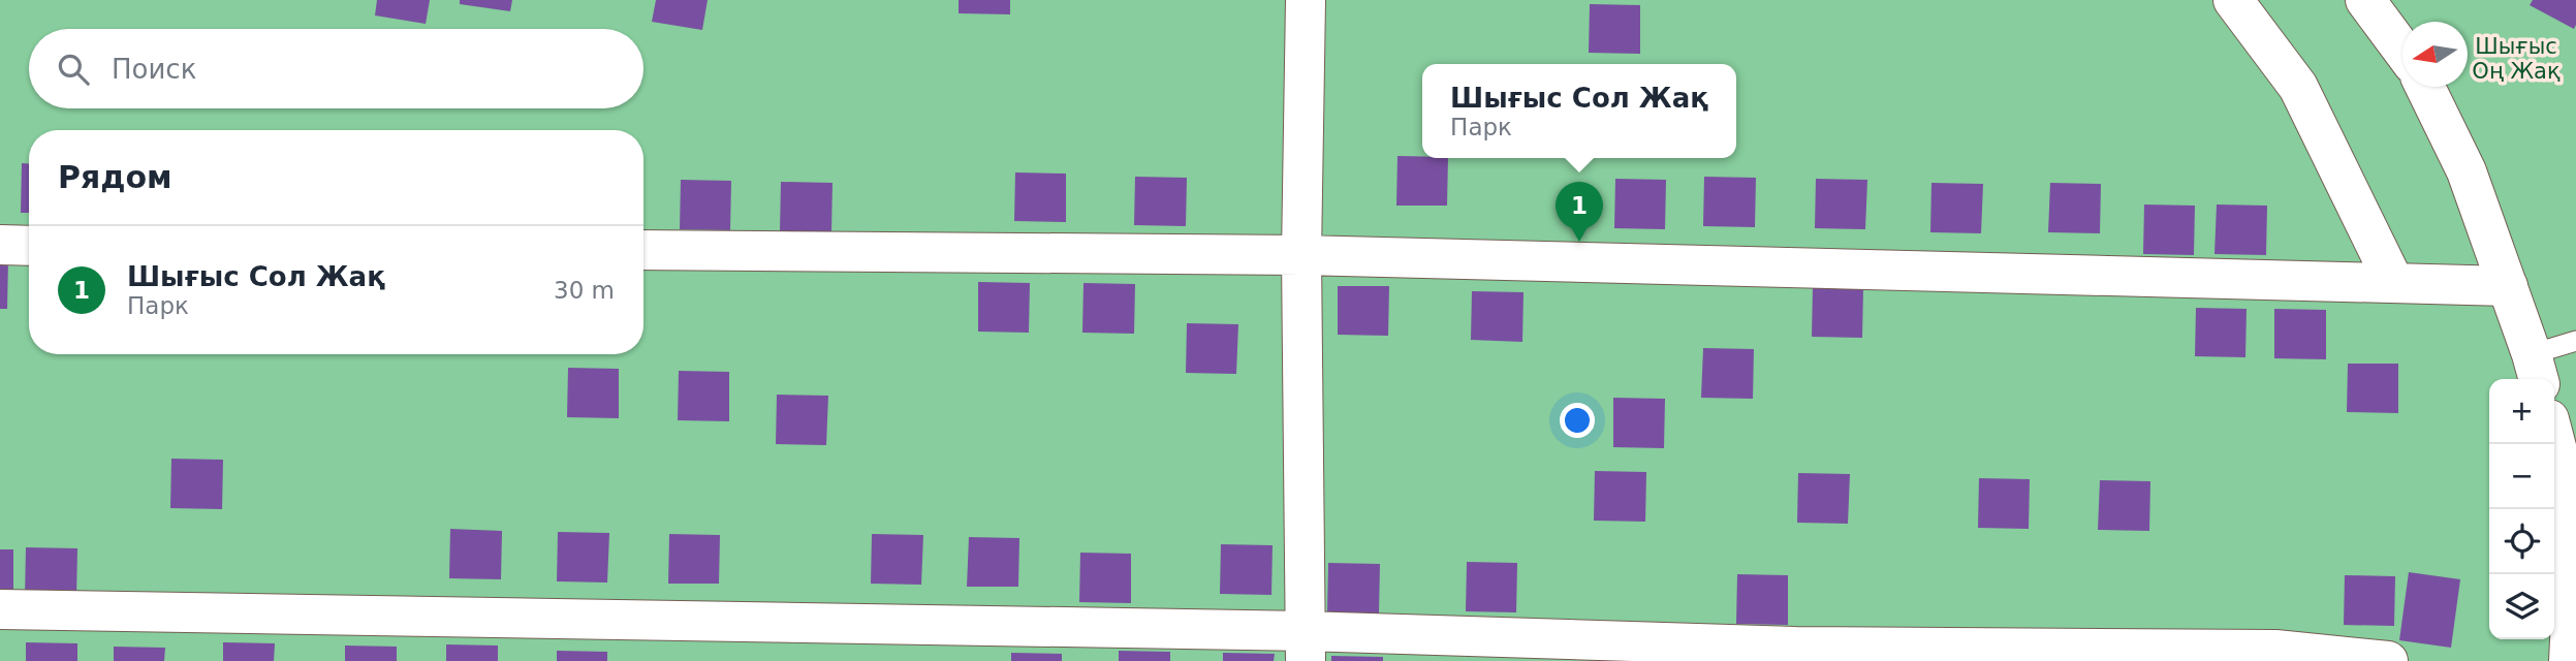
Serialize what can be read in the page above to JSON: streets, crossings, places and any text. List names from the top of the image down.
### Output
{
  "parks": ["Шығыс Оң Жақ"],
  "north": "left",
  "page": {
    "search": "Поиск",
    "popup": ["Шығыс Сол Жақ", "Парк"],
    "heading": "Рядом",
    "pins": "1",
    "list": [
      {
        "mark": "1",
        "name": "Шығыс Сол Жақ",
        "note": "Парк",
        "value": "30 m"
      }
    ],
    "map_buttons": ["+", "−"]
  }
}
